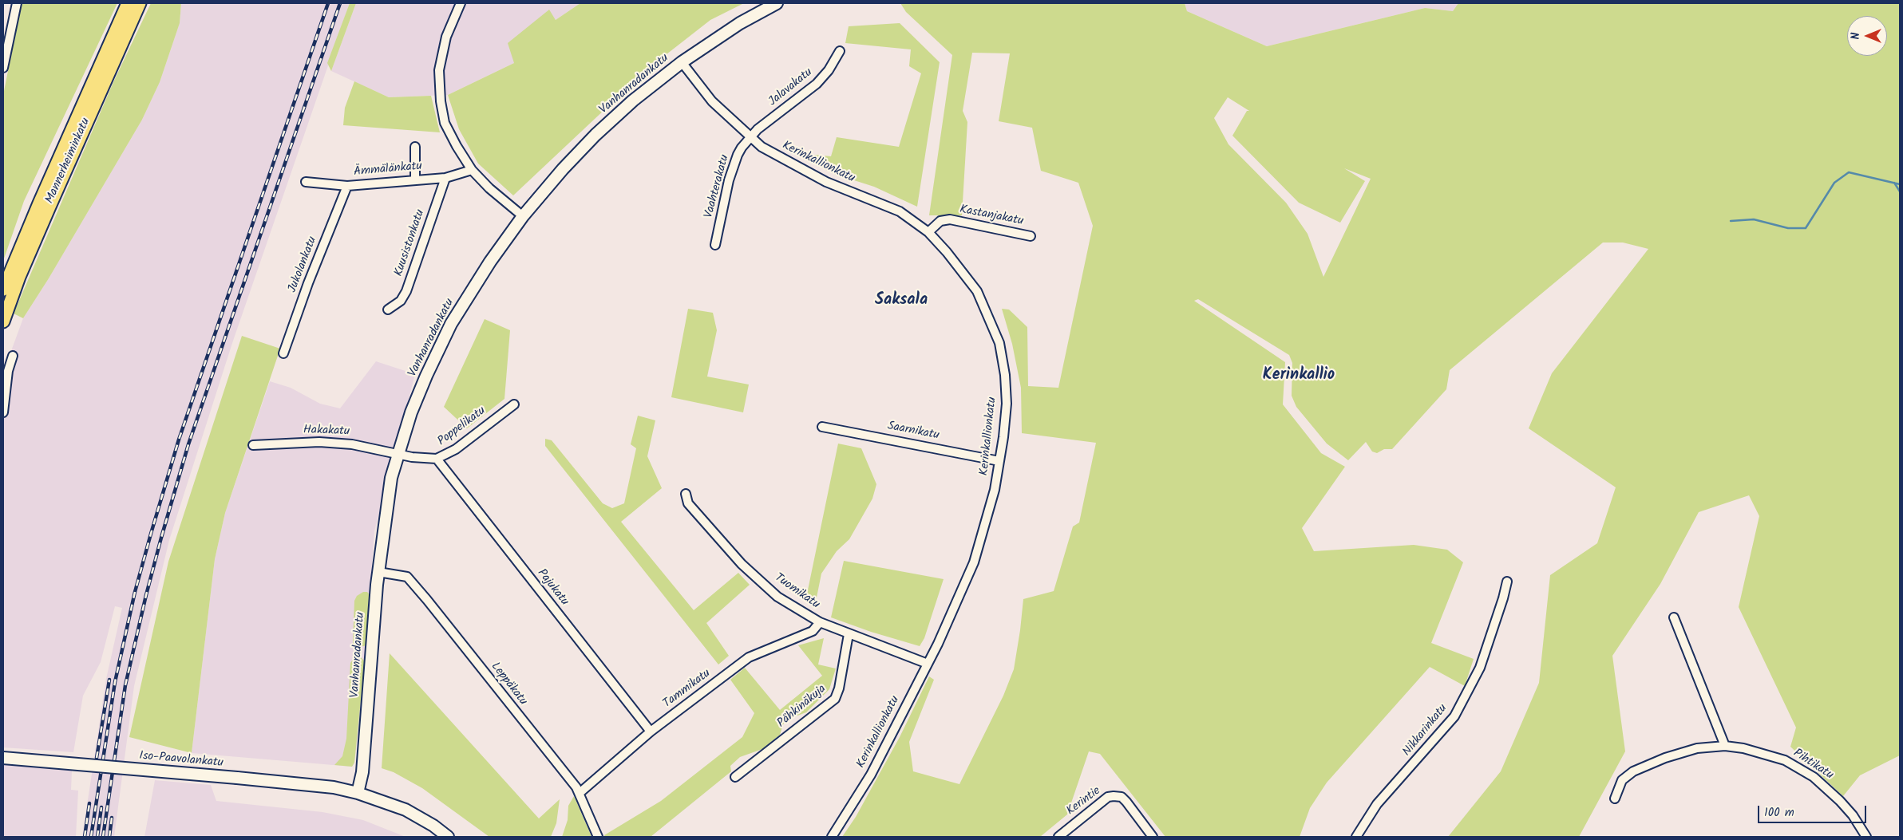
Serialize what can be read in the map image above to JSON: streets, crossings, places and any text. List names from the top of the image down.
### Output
{
  "streets": {
    "main road": ["Mannerheiminkatu"],
    "street": [
      "Vanhanradankatu",
      "Jalavakatu",
      "Kerinkallionkatu",
      "Ämmälänkatu",
      "Vaahterakatu",
      "Kastanjakatu",
      "Kuusistonkatu",
      "Jukolankatu",
      "Poppelikatu",
      "Hakakatu",
      "Saarnikatu",
      "Pajukatu",
      "Tuomikatu",
      "Leppäkatu",
      "Tammikatu",
      "Pähkinäkuja",
      "Nikkarinkatu",
      "Iso-Paavolankatu",
      "Pihtikatu",
      "Kerintie"
    ]
  },
  "crossings": [
    ["Vanhanradankatu", "Kerinkallionkatu"],
    ["Vanhanradankatu", "Poppelikatu"],
    ["Vanhanradankatu", "Hakakatu"],
    ["Vanhanradankatu", "Leppäkatu"],
    ["Vanhanradankatu", "Iso-Paavolankatu"],
    ["Jalavakatu", "Kerinkallionkatu"],
    ["Jalavakatu", "Vaahterakatu"],
    ["Kerinkallionkatu", "Vaahterakatu"],
    ["Kerinkallionkatu", "Kastanjakatu"],
    ["Kerinkallionkatu", "Saarnikatu"],
    ["Kerinkallionkatu", "Tuomikatu"],
    ["Ämmälänkatu", "Kuusistonkatu"],
    ["Ämmälänkatu", "Jukolankatu"],
    ["Poppelikatu", "Hakakatu"],
    ["Poppelikatu", "Pajukatu"],
    ["Pajukatu", "Tammikatu"],
    ["Tuomikatu", "Tammikatu"],
    ["Tuomikatu", "Pähkinäkuja"],
    ["Leppäkatu", "Tammikatu"]
  ],
  "districts": ["Saksala", "Kerinkallio"],
  "scale_bar": "100 m",
  "north": "left"
}
